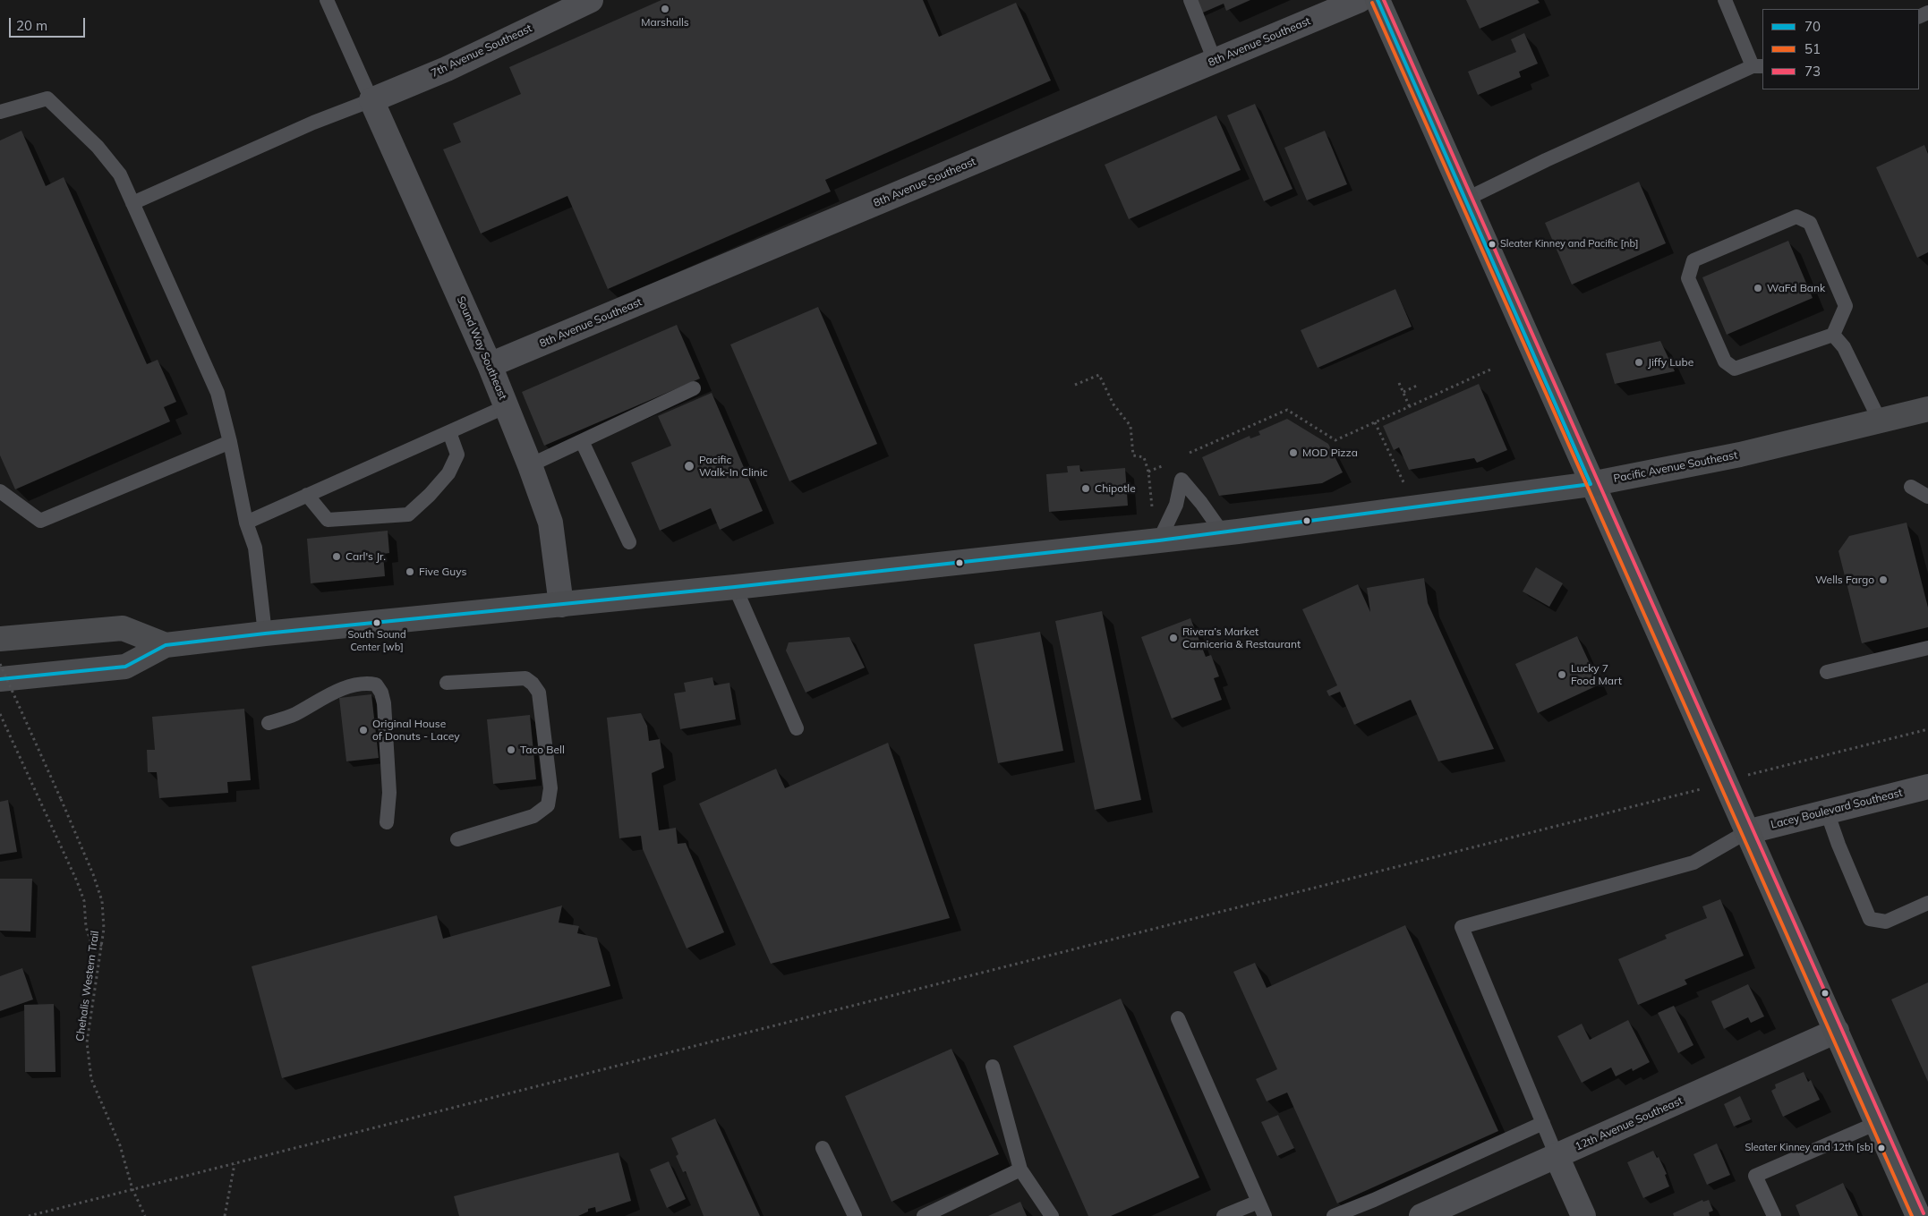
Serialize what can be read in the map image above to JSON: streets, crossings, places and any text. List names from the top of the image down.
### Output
{
  "streets": {
    "main road": ["Pacific Avenue Southeast"],
    "street": [
      "8th Avenue Southeast",
      "7th Avenue Southeast",
      "Sound Way Southeast",
      "Lacey Boulevard Southeast",
      "12th Avenue Southeast"
    ],
    "path": ["Chehalis Western Trail"]
  },
  "crossings": [
    ["8th Avenue Southeast", "Sound Way Southeast"],
    ["7th Avenue Southeast", "Sound Way Southeast"],
    ["Sound Way Southeast", "Pacific Avenue Southeast"]
  ],
  "places": [
    "Marshalls",
    "Sleater Kinney and Pacific [nb]",
    "WaFd Bank",
    "Jiffy Lube",
    "MOD Pizza",
    "Pacific Walk-In Clinic",
    "Chipotle",
    "Carl's Jr.",
    "Five Guys",
    "Wells Fargo",
    "South Sound Center [wb]",
    "Rivera’s Market Carniceria & Restaurant",
    "Lucky 7 Food Mart",
    "Original House of Donuts - Lacey",
    "Taco Bell",
    "Sleater Kinney and 12th [sb]"
  ],
  "lines": ["transit line 70", "transit line 73", "transit line 51"],
  "legend": ["70", "51", "73"],
  "scale_bar": "20 m"
}
